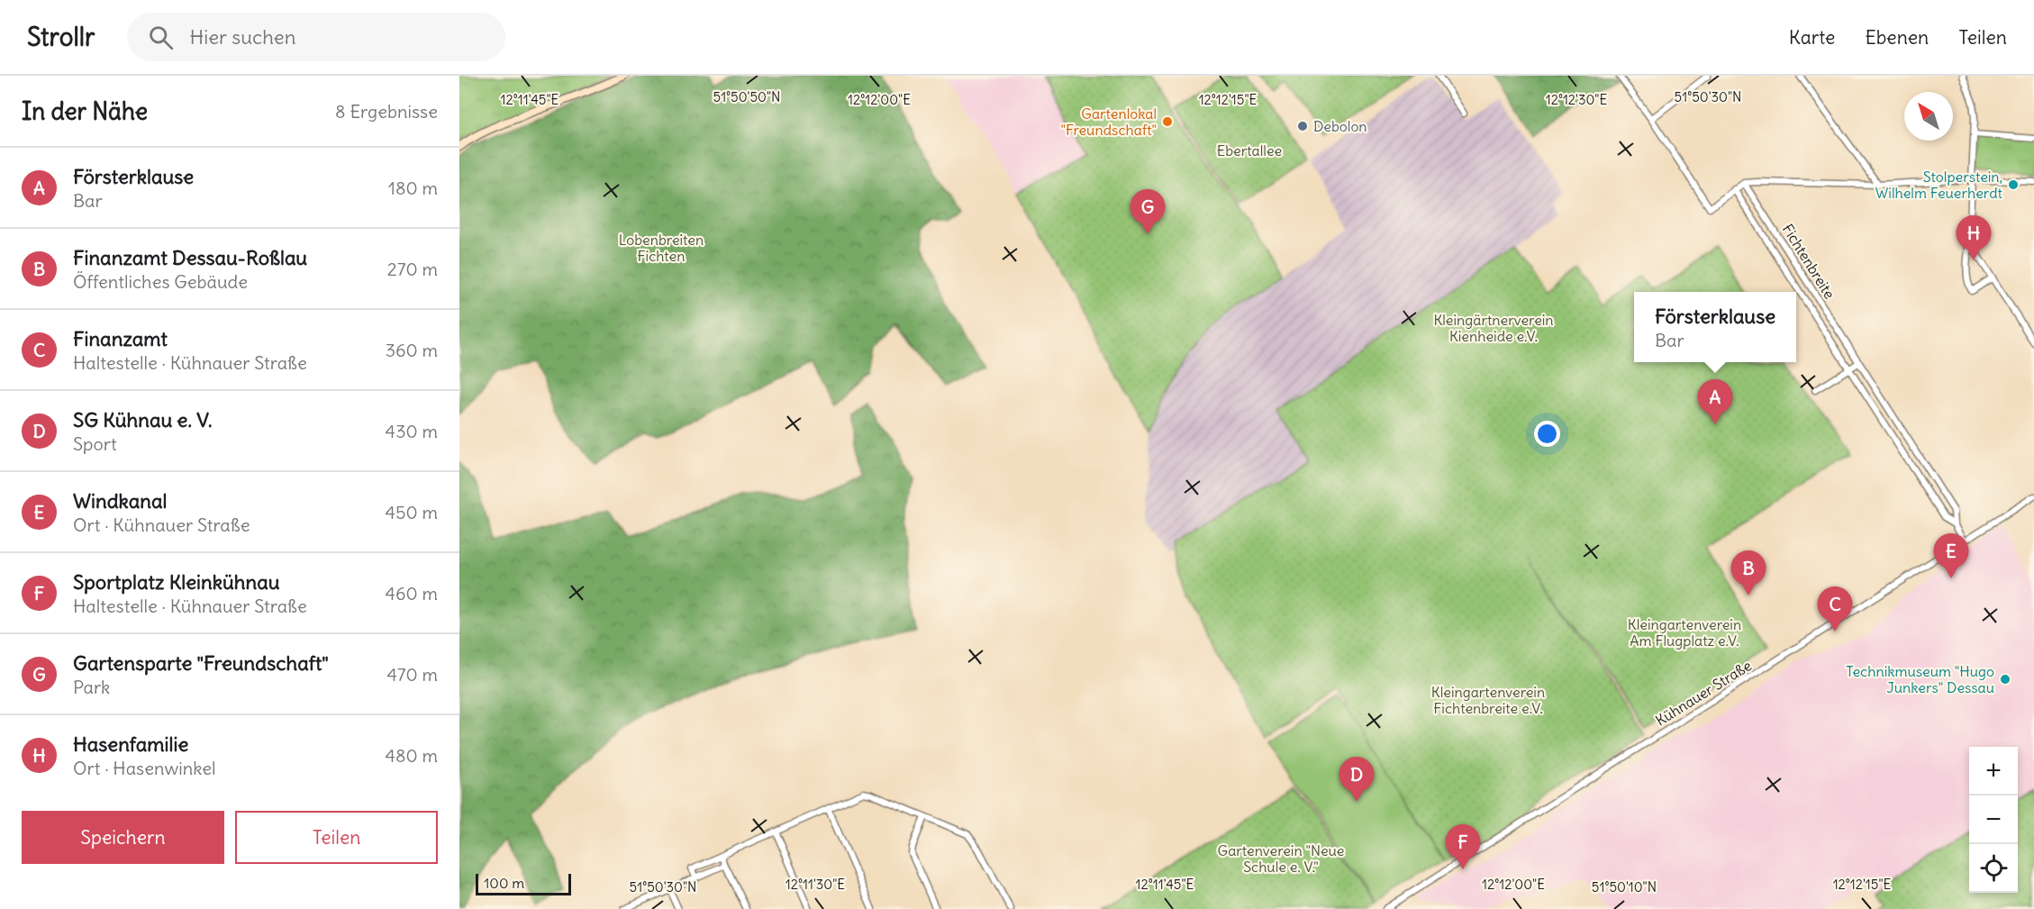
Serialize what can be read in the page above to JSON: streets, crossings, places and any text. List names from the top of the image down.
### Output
{
  "streets": {
    "street": ["Fichtenbreite", "Kühnauer Straße"]
  },
  "crossings": [
    ["Fichtenbreite", "Kühnauer Straße"]
  ],
  "parks": [
    "Ebertallee",
    "Lobenbreiten Fichten",
    "Kleingärtnerverein Kienheide e.V.",
    "Kleingartenverein Am Flugplatz e.V.",
    "Kleingartenverein Fichtenbreite e.V.",
    "Gartenverein \"Neue Schule e. V.\""
  ],
  "places": [
    "Gartenlokal \"Freundschaft\"",
    "Debolon",
    "Stolperstein, Wilhelm Feuerherdt",
    "Technikmuseum \"Hugo Junkers\" Dessau"
  ],
  "scale_bar": "100 m",
  "north": "top left",
  "page": {
    "header": "Strollr",
    "search": "Hier suchen",
    "nav": ["Karte", "Ebenen", "Teilen"],
    "heading": ["In der Nähe", "8 Ergebnisse"],
    "list": [
      {
        "mark": "A",
        "name": "Försterklause",
        "note": "Bar",
        "value": "180 m"
      },
      {
        "mark": "B",
        "name": "Finanzamt Dessau-Roßlau",
        "note": "Öffentliches Gebäude",
        "value": "270 m"
      },
      {
        "mark": "C",
        "name": "Finanzamt",
        "note": "Haltestelle · Kühnauer Straße",
        "value": "360 m"
      },
      {
        "mark": "D",
        "name": "SG Kühnau e. V.",
        "note": "Sport",
        "value": "430 m"
      },
      {
        "mark": "E",
        "name": "Windkanal",
        "note": "Ort · Kühnauer Straße",
        "value": "450 m"
      },
      {
        "mark": "F",
        "name": "Sportplatz Kleinkühnau",
        "note": "Haltestelle · Kühnauer Straße",
        "value": "460 m"
      },
      {
        "mark": "G",
        "name": "Gartensparte \"Freundschaft\"",
        "note": "Park",
        "value": "470 m"
      },
      {
        "mark": "H",
        "name": "Hasenfamilie",
        "note": "Ort · Hasenwinkel",
        "value": "480 m"
      }
    ],
    "pins": [
      "G",
      "H",
      "A",
      "E",
      "B",
      "C",
      "D",
      "F"
    ],
    "popup": ["Försterklause", "Bar"],
    "map_buttons": ["+", "−"],
    "buttons": ["Speichern", "Teilen"],
    "scale": "100 m"
  },
  "coordinates": [
    "51°50'50\"N",
    "51°50'30\"N",
    "12°11'45\"E",
    "12°12'00\"E",
    "12°12'15\"E",
    "12°12'30\"E",
    "12°11'30\"E",
    "51°50'10\"N"
  ]
}
